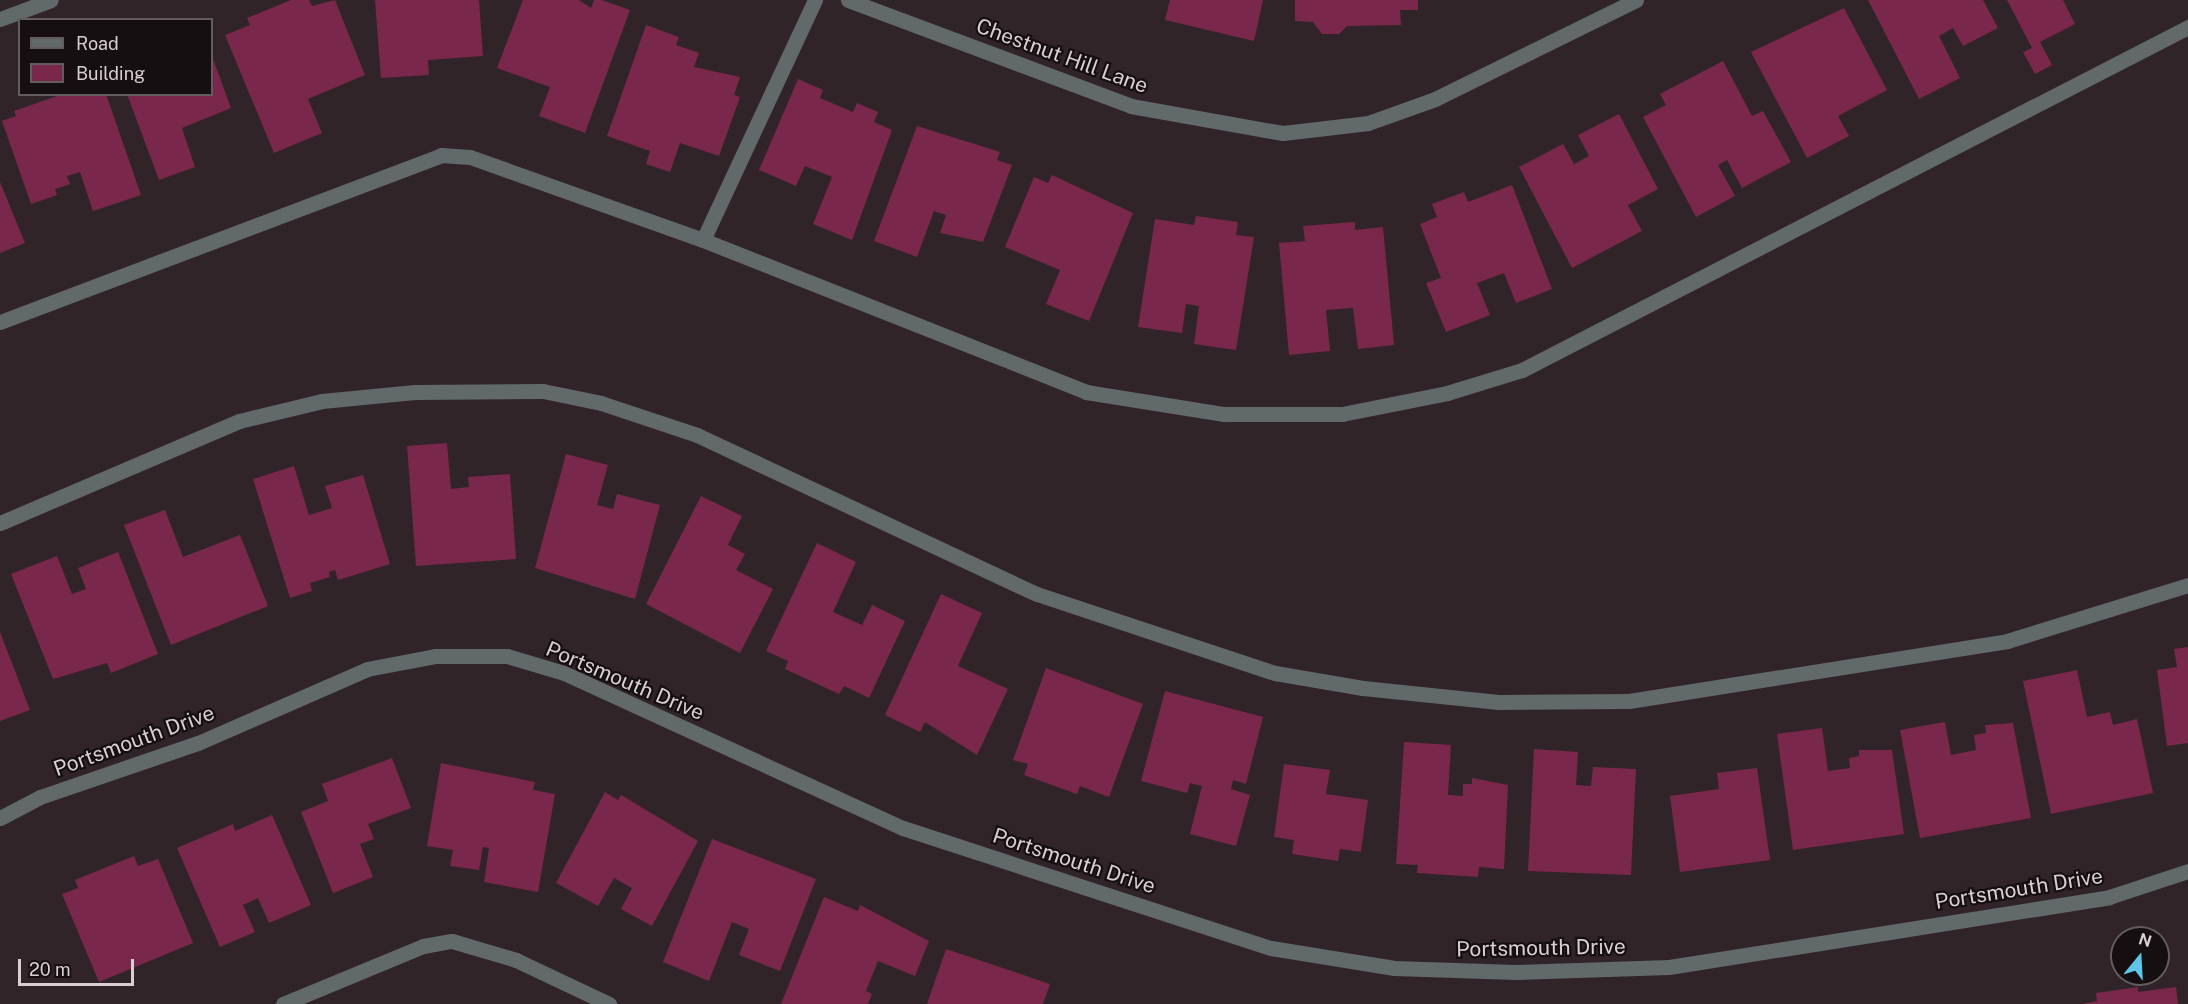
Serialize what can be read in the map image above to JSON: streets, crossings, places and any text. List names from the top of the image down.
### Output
{
  "streets": {
    "street": ["Chestnut Hill Lane", "Portsmouth Drive"]
  },
  "legend": ["Road", "Building"],
  "scale_bar": "20 m",
  "north": "top"
}
